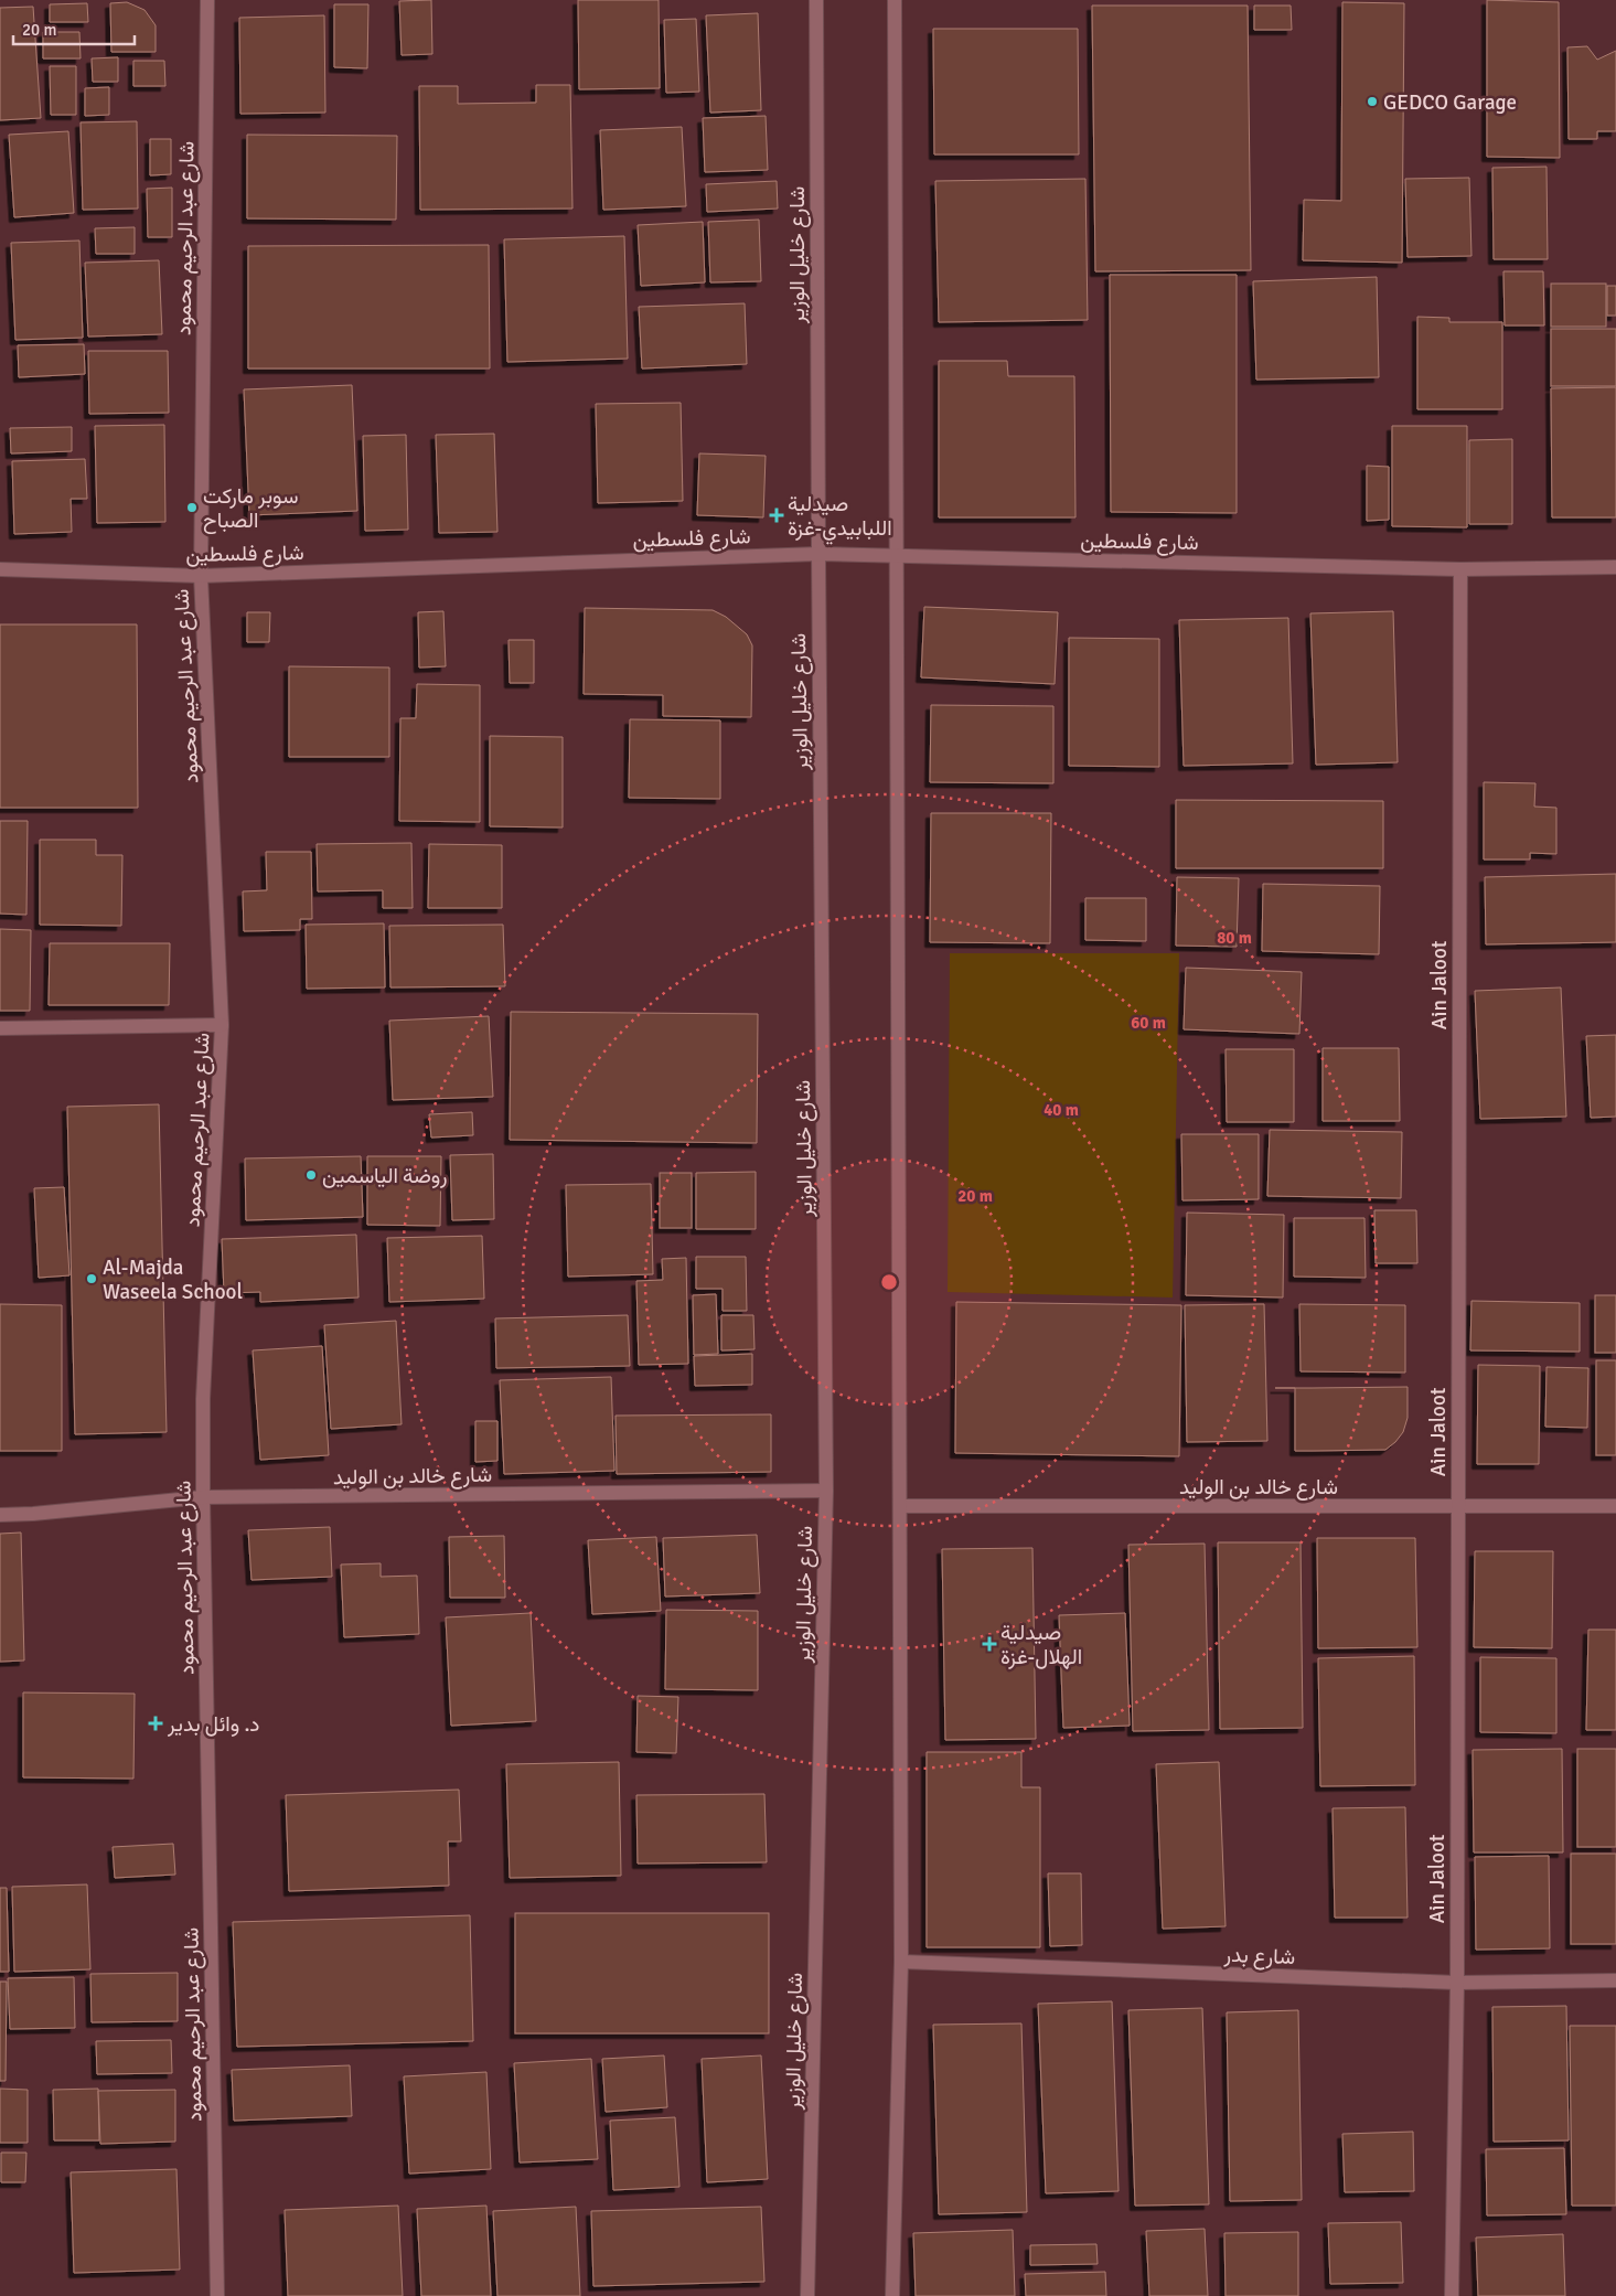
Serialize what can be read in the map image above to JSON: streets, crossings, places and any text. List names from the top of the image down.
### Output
{
  "streets": {
    "street": [
      "شارع عبد الرحيم محمود",
      "شارع خليل الوزير",
      "شارع فلسطين",
      "Ain Jaloot",
      "شارع خالد بن الوليد",
      "شارع بدر"
    ]
  },
  "crossings": [
    ["شارع عبد الرحيم محمود", "شارع فلسطين"],
    ["شارع عبد الرحيم محمود", "شارع خالد بن الوليد"],
    ["شارع خليل الوزير", "شارع فلسطين"],
    ["شارع خليل الوزير", "شارع خالد بن الوليد"],
    ["شارع فلسطين", "Ain Jaloot"],
    ["Ain Jaloot", "شارع خالد بن الوليد"],
    ["Ain Jaloot", "شارع بدر"]
  ],
  "places": {
    "other": [
      "GEDCO Garage",
      "سوبر ماركت الصباح",
      "روضة الياسمين",
      "Al-Majda Waseela School"
    ],
    "health": ["صيدلية اللبابيدي-غزة", "صيدلية الهلال-غزة", "د. وائل بدير"]
  },
  "scale_bar": "20 m",
  "rings": [
    "80 m",
    "60 m",
    "40 m",
    "20 m"
  ]
}
